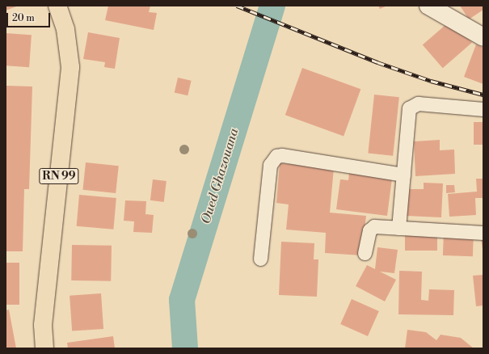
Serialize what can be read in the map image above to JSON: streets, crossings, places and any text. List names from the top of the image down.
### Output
{
  "streets": {
    "main road": ["RN 99"]
  },
  "water": ["Oued Ghazouana"],
  "scale_bar": "20 m"
}
